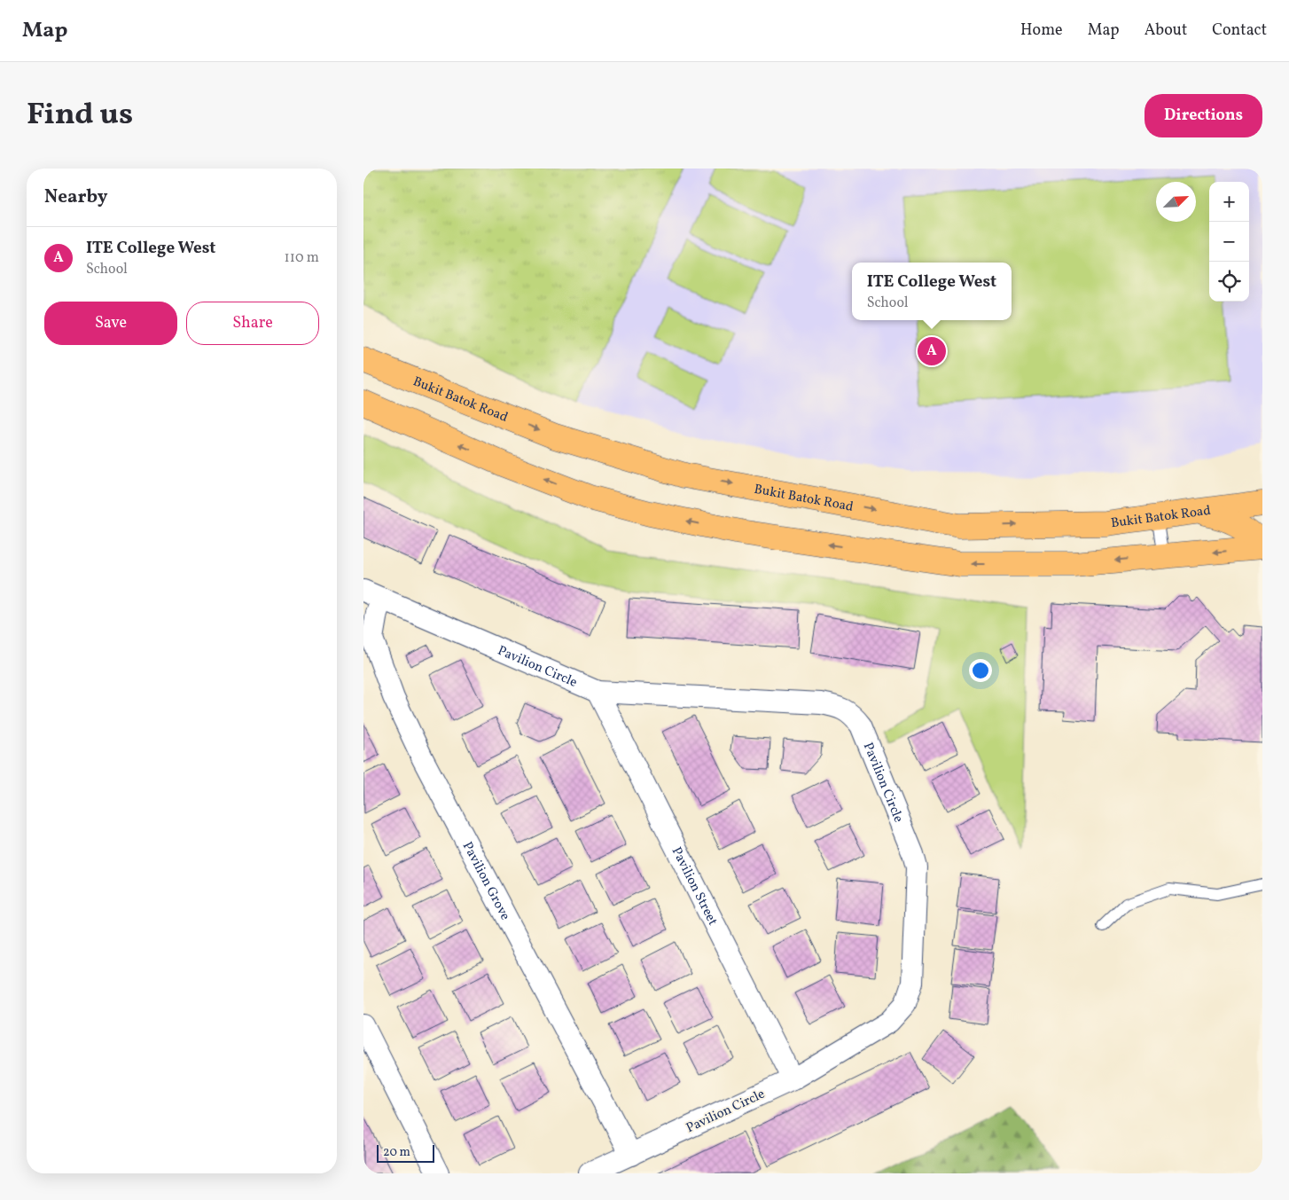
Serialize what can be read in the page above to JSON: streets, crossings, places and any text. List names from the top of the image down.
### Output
{
  "streets": {
    "main road": ["Bukit Batok Road"],
    "street": ["Pavilion Circle", "Pavilion Grove", "Pavilion Street"]
  },
  "crossings": [
    ["Pavilion Circle", "Pavilion Grove"],
    ["Pavilion Circle", "Pavilion Street"]
  ],
  "scale_bar": "20 m",
  "north": "top right",
  "page": {
    "header": "Map",
    "nav": [
      "Home",
      "Map",
      "About",
      "Contact"
    ],
    "title": "Find us",
    "buttons": [
      "Directions",
      ["Save", "Share"]
    ],
    "heading": "Nearby",
    "map_buttons": ["+", "−"],
    "list": [
      {
        "mark": "A",
        "name": "ITE College West",
        "note": "School",
        "value": "110 m"
      }
    ],
    "popup": ["ITE College West", "School"],
    "pins": "A",
    "scale": "20 m"
  }
}
